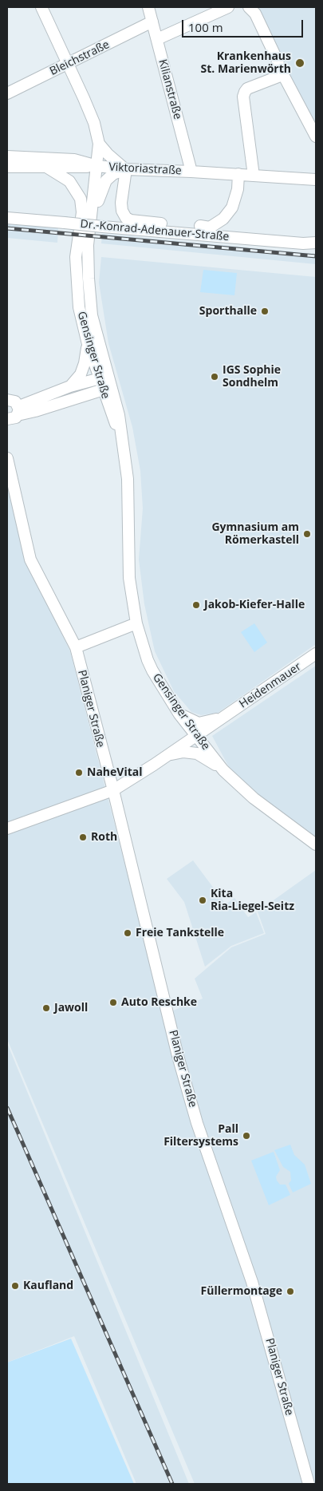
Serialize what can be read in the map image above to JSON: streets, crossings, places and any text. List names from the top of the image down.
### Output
{
  "streets": {
    "street": [
      "Bleichstraße",
      "Kilianstraße",
      "Viktoriastraße",
      "Dr.-Konrad-Adenauer-Straße",
      "Gensinger Straße",
      "Heidenmauer",
      "Planiger Straße"
    ]
  },
  "crossings": [
    ["Bleichstraße", "Kilianstraße"],
    ["Bleichstraße", "Viktoriastraße"],
    ["Kilianstraße", "Viktoriastraße"],
    ["Viktoriastraße", "Gensinger Straße"],
    ["Gensinger Straße", "Heidenmauer"],
    ["Heidenmauer", "Planiger Straße"]
  ],
  "places": [
    "Krankenhaus St. Marienwörth",
    "Sporthalle",
    "IGS Sophie Sondhelm",
    "Gymnasium am Römerkastell",
    "Jakob-Kiefer-Halle",
    "NaheVital",
    "Roth",
    "Kita Ria-Liegel-Seitz",
    "Freie Tankstelle",
    "Auto Reschke",
    "Jawoll",
    "Pall Filtersystems",
    "Kaufland",
    "Füllermontage"
  ],
  "scale_bar": "100 m"
}
